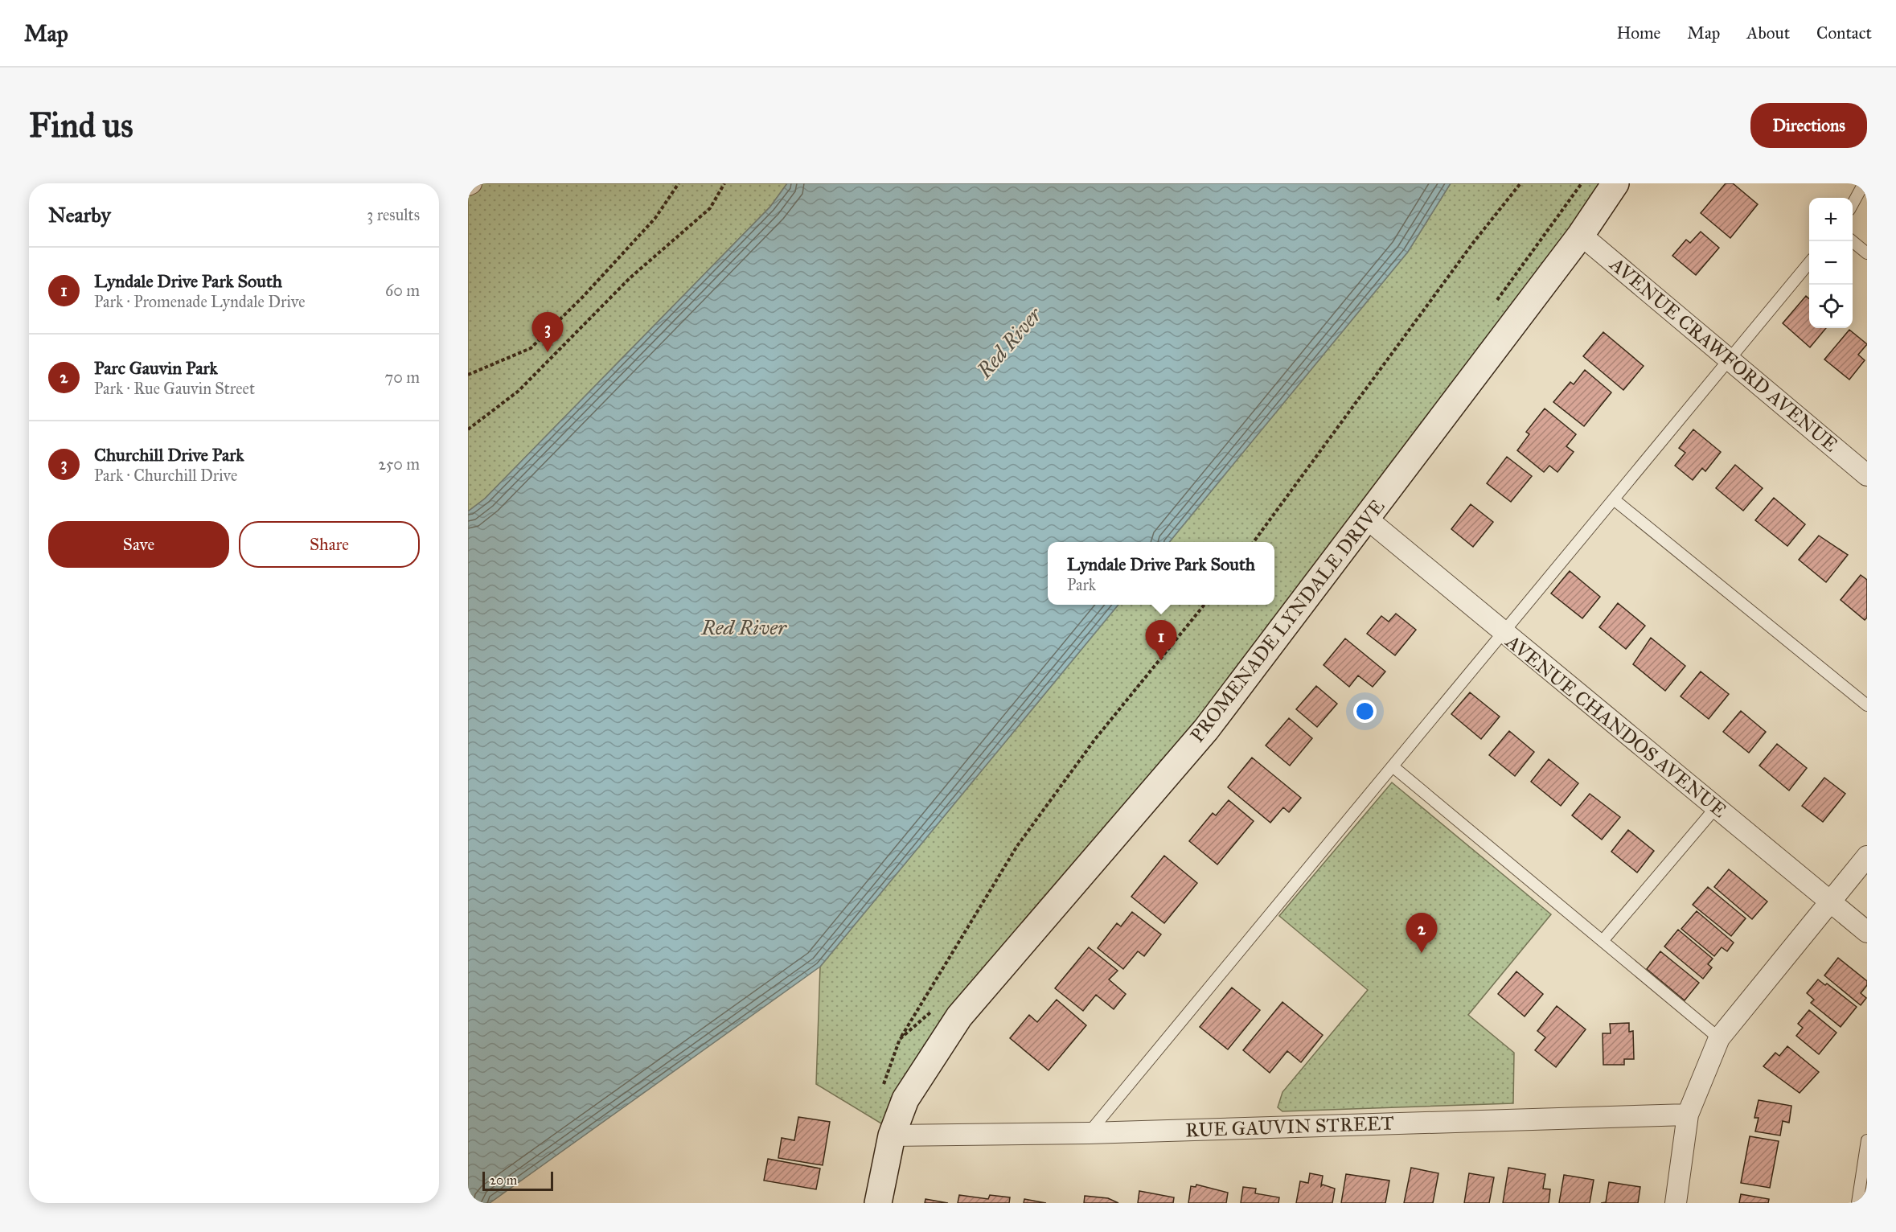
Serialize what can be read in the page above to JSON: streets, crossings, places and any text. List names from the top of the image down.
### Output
{
  "streets": {
    "street": [
      "AVENUE CRAWFORD AVENUE",
      "PROMENADE LYNDALE DRIVE",
      "AVENUE CHANDOS AVENUE",
      "RUE GAUVIN STREET"
    ]
  },
  "crossings": [
    ["AVENUE CRAWFORD AVENUE", "PROMENADE LYNDALE DRIVE"],
    ["PROMENADE LYNDALE DRIVE", "AVENUE CHANDOS AVENUE"],
    ["PROMENADE LYNDALE DRIVE", "RUE GAUVIN STREET"]
  ],
  "water": ["Red River"],
  "scale_bar": "20 m",
  "page": {
    "header": "Map",
    "nav": [
      "Home",
      "Map",
      "About",
      "Contact"
    ],
    "buttons": [
      "Directions",
      ["Save", "Share"]
    ],
    "title": "Find us",
    "heading": ["Nearby", "3 results"],
    "map_buttons": ["+", "−"],
    "list": [
      {
        "mark": "1",
        "name": "Lyndale Drive Park South",
        "note": "Park · Promenade Lyndale Drive",
        "value": "60 m"
      },
      {
        "mark": "2",
        "name": "Parc Gauvin Park",
        "note": "Park · Rue Gauvin Street",
        "value": "70 m"
      },
      {
        "mark": "3",
        "name": "Churchill Drive Park",
        "note": "Park · Churchill Drive",
        "value": "250 m"
      }
    ],
    "pins": ["3", "1", "2"],
    "popup": ["Lyndale Drive Park South", "Park"],
    "scale": "20 m"
  }
}
